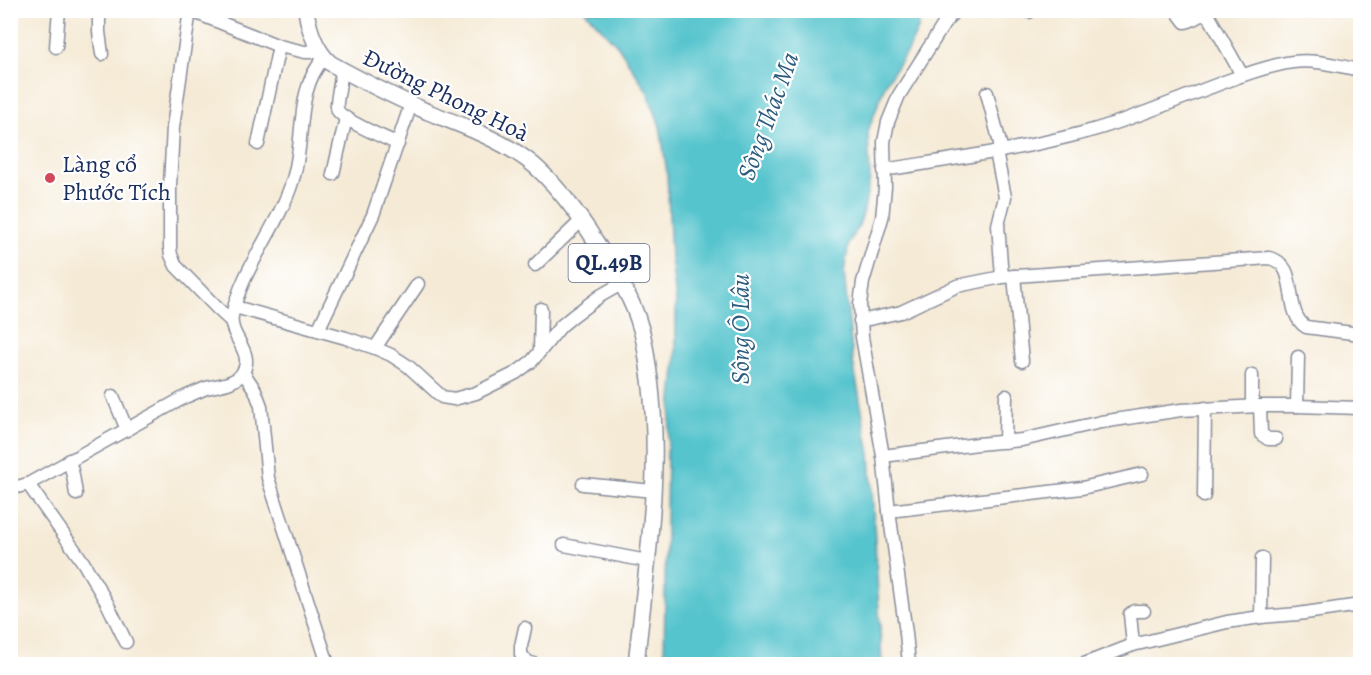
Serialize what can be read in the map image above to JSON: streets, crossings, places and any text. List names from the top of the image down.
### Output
{
  "streets": {
    "main road": ["Đường Phong Hoà", "QL.49B"]
  },
  "water": ["Sông Thác Ma", "Sông Ô Lâu"],
  "places": ["Làng cổ Phước Tích"]
}
